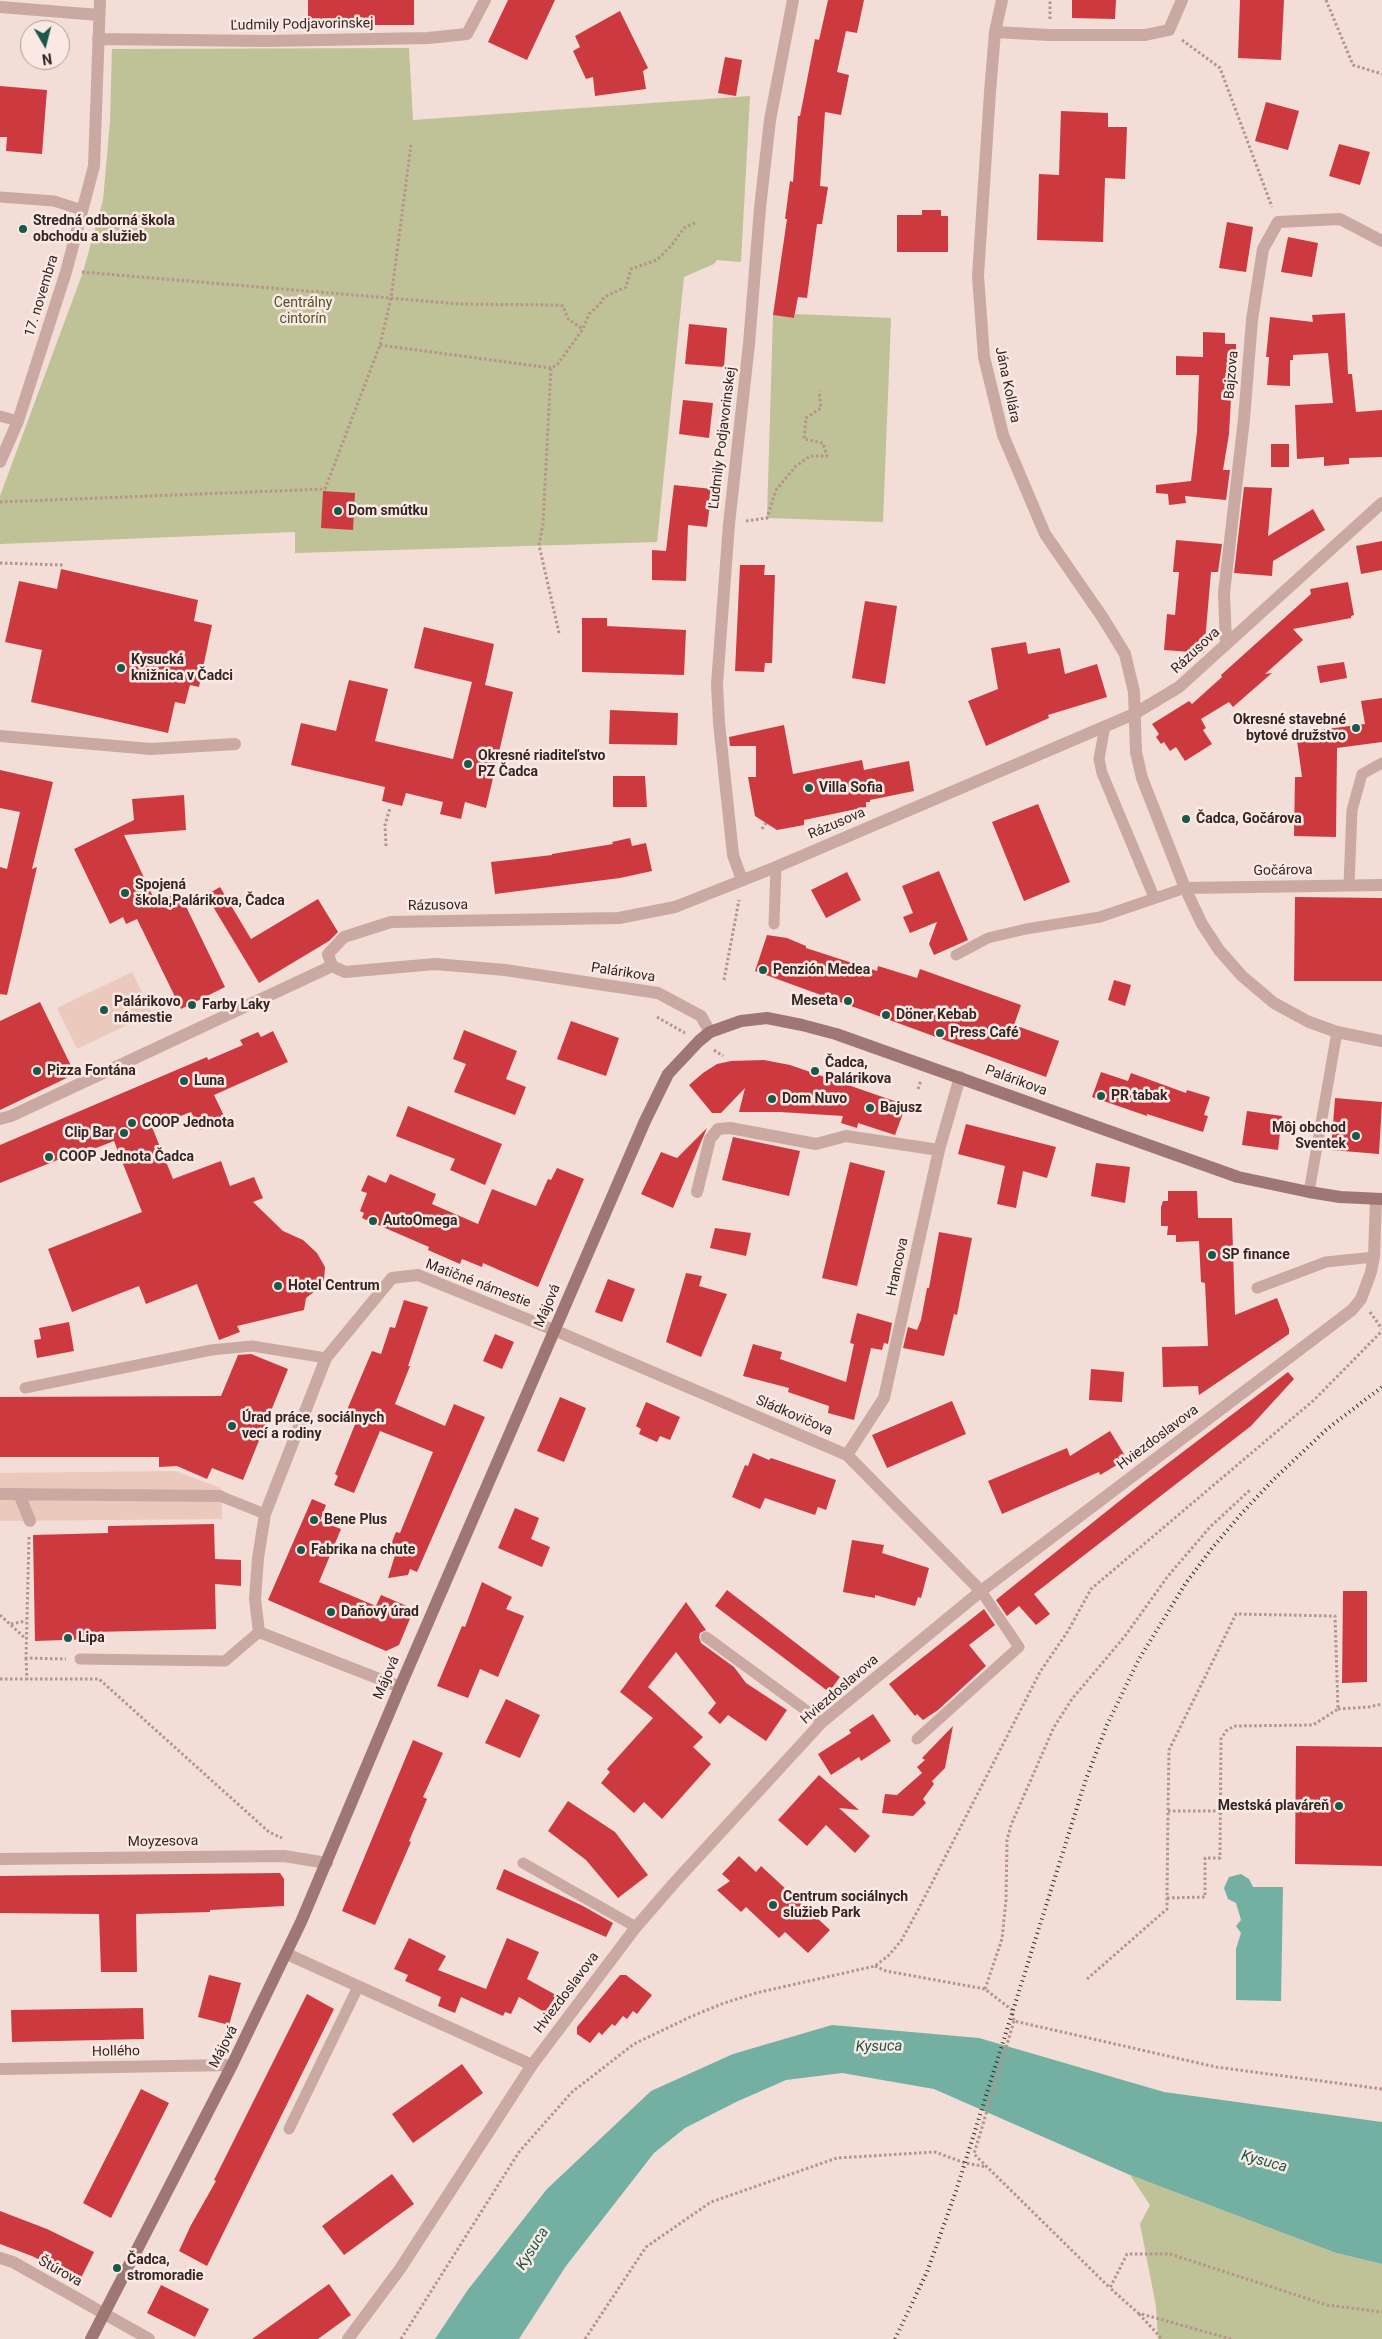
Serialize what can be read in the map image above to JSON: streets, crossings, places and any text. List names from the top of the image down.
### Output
{
  "streets": {
    "main road": ["Palárikova", "Májová"],
    "street": [
      "Ľudmily Podjavorinskej",
      "17. novembra",
      "Bajzova",
      "Jána Kollára",
      "Rázusova",
      "Gočárova",
      "Hrancova",
      "Matičné námestie",
      "Sládkovičova",
      "Hviezdoslavova",
      "Moyzesova",
      "Hollého",
      "Štúrova"
    ]
  },
  "crossings": [
    ["Ľudmily Podjavorinskej", "17. novembra"],
    ["Ľudmily Podjavorinskej", "Rázusova"],
    ["Bajzova", "Rázusova"],
    ["Jána Kollára", "Rázusova"],
    ["Jána Kollára", "Gočárova"],
    ["Rázusova", "Palárikova"],
    ["Palárikova", "Hrancova"],
    ["Palárikova", "Májová"],
    ["Palárikova", "Hviezdoslavova"],
    ["Hrancova", "Sládkovičova"],
    ["Matičné námestie", "Májová"],
    ["Matičné námestie", "Sládkovičova"],
    ["Májová", "Sládkovičova"],
    ["Májová", "Moyzesova"],
    ["Májová", "Hollého"],
    ["Májová", "Štúrova"],
    ["Sládkovičova", "Hviezdoslavova"]
  ],
  "water": ["Kysuca"],
  "parks": ["Centrálny cintorín"],
  "places": [
    "Stredná odborná škola obchodu a služieb",
    "Dom smútku",
    "Kysucká knižnica v Čadci",
    "Okresné stavebné bytové družstvo",
    "Okresné riaditeľstvo PZ Čadca",
    "Villa Sofia",
    "Čadca, Gočárova",
    "Spojená škola,Palárikova, Čadca",
    "Penzión Medea",
    "Meseta",
    "Farby Laky",
    "Palárikovo námestie",
    "Döner Kebab",
    "Press Café",
    "Pizza Fontána",
    "Čadca, Palárikova",
    "Luna",
    "PR tabak",
    "Dom Nuvo",
    "Bajusz",
    "COOP Jednota",
    "Clip Bar",
    "Môj obchod Sventek",
    "COOP Jednota Čadca",
    "AutoOmega",
    "SP finance",
    "Hotel Centrum",
    "Úrad práce, sociálnych vecí a rodiny",
    "Bene Plus",
    "Fabrika na chute",
    "Daňový úrad",
    "Lipa",
    "Mestská plaváreň",
    "Centrum sociálnych služieb Park",
    "Čadca, stromoradie"
  ],
  "north": "bottom"
}
